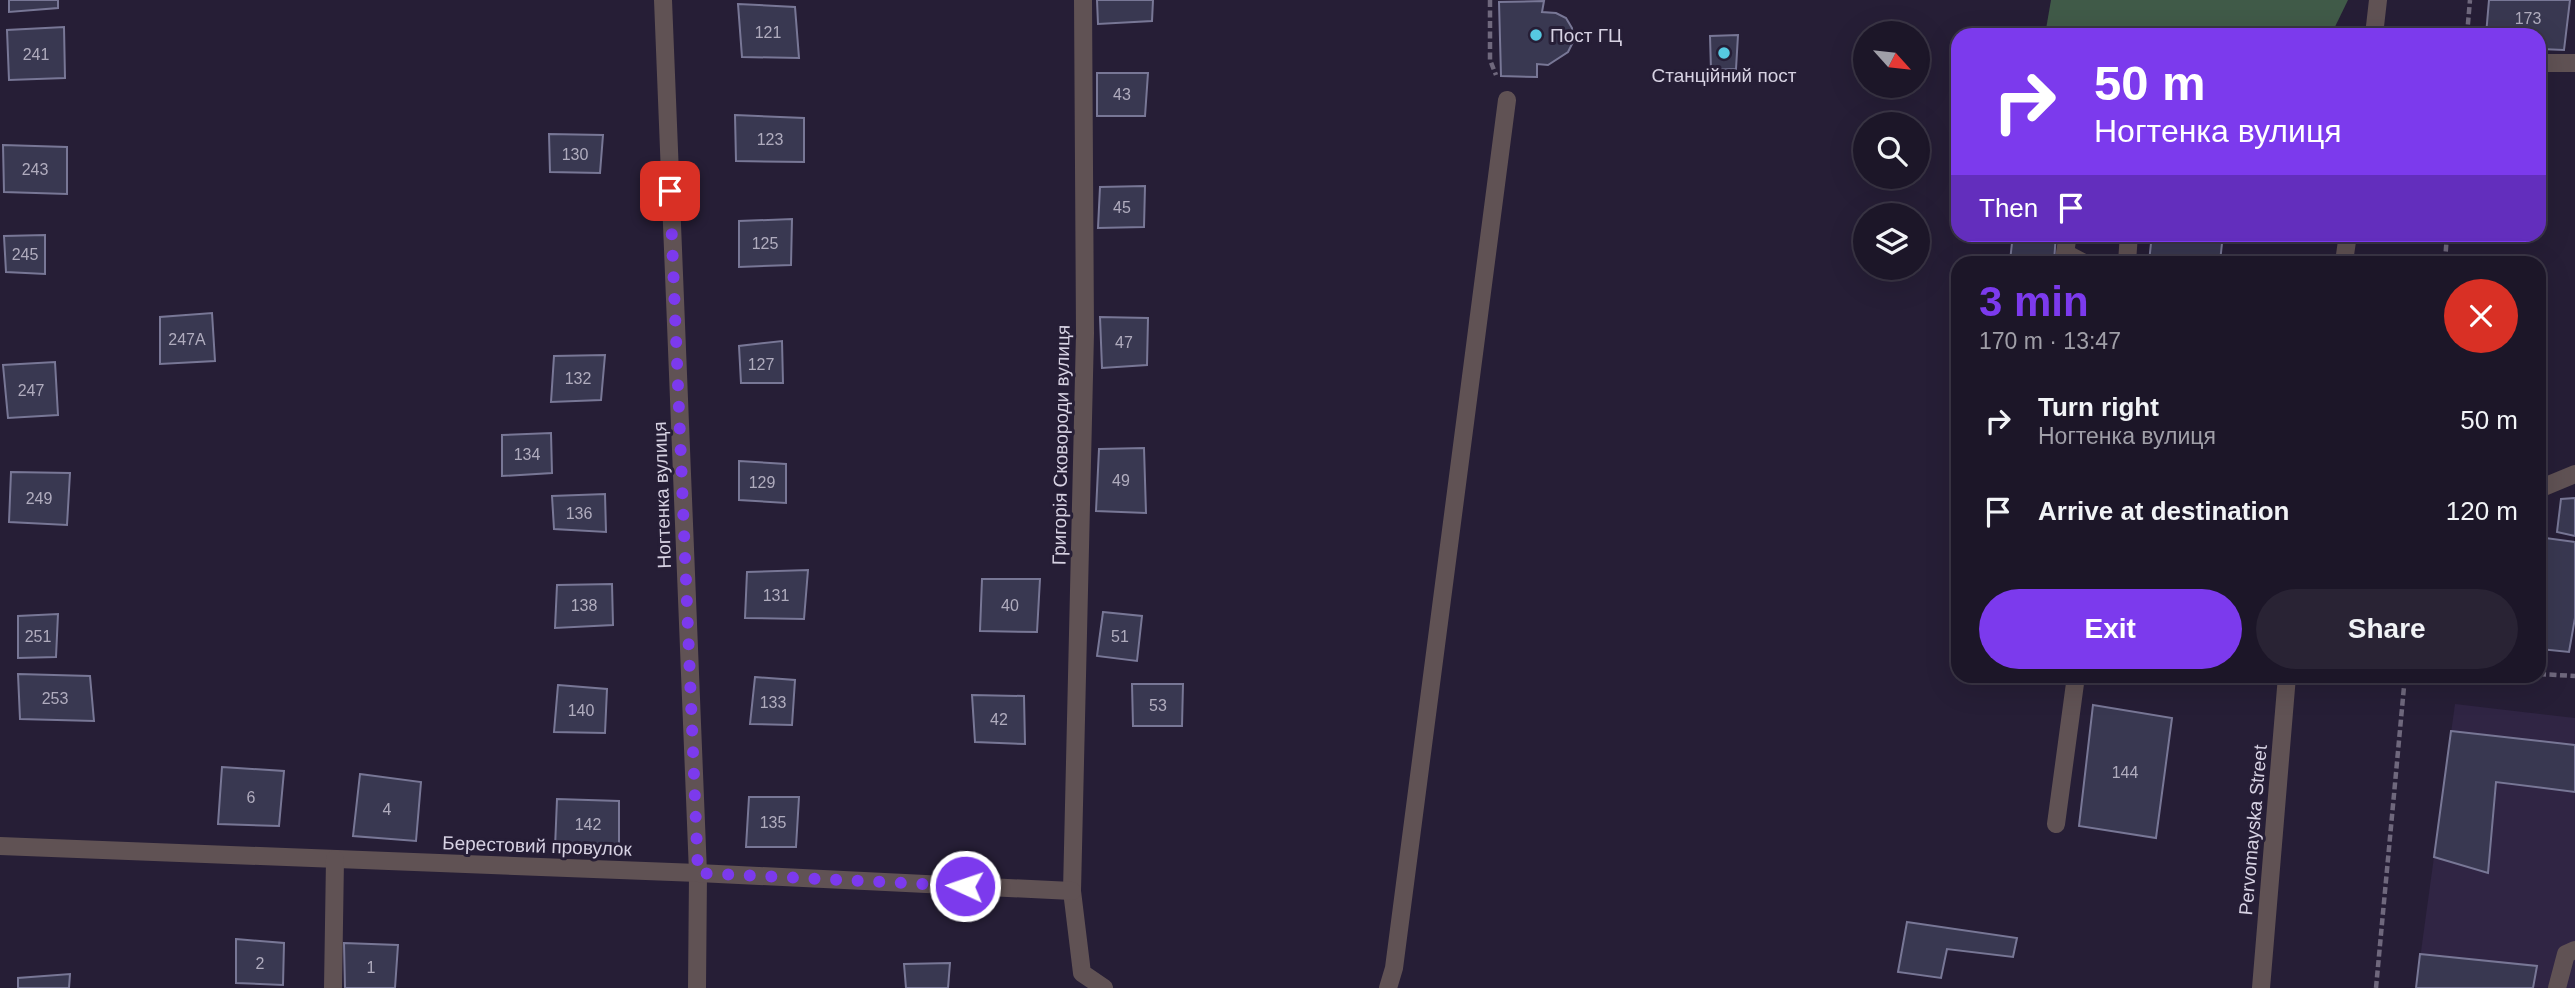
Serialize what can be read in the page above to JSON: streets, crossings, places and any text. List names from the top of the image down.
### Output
{
  "streets": {
    "street": [
      "Григорія Сковороди вулиця",
      "Ногтенка вулиця",
      "Pervomayska Street",
      "Берестовий провулок"
    ]
  },
  "crossings": [
    ["Григорія Сковороди вулиця", "Берестовий провулок"],
    ["Ногтенка вулиця", "Берестовий провулок"]
  ],
  "places": ["Пост ГЦ", "Станційний пост"],
  "house_numbers": [
    "173",
    "121",
    "241",
    "43",
    "123",
    "130",
    "243",
    "45",
    "125",
    "245",
    "247А",
    "47",
    "127",
    "132",
    "247",
    "134",
    "49",
    "129",
    "249",
    "136",
    "131",
    "138",
    "40",
    "251",
    "51",
    "253",
    "133",
    "53",
    "140",
    "42",
    "144",
    "6",
    "4",
    "135",
    "142",
    "2",
    "1"
  ],
  "north": "bottom right",
  "page": {
    "turn": ["50 m", "Ногтенка вулиця"],
    "then": "Then",
    "heading": ["3 min", "170 m · 13:47"],
    "list": [
      {
        "name": "Turn right",
        "note": "Ногтенка вулиця",
        "value": "50 m"
      },
      {
        "name": "Arrive at destination",
        "value": "120 m"
      }
    ],
    "buttons": ["Exit", "Share"]
  }
}
